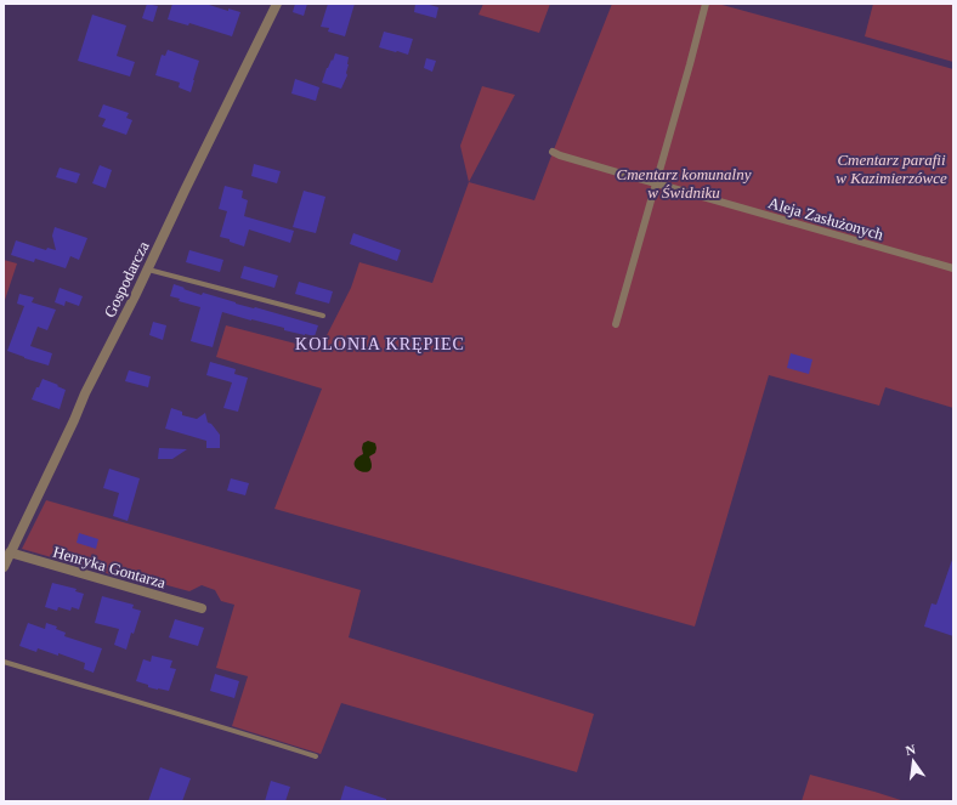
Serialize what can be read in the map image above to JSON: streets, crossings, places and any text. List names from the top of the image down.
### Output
{
  "streets": {
    "street": ["Aleja Zasłużonych", "Gospodarcza", "Henryka Gontarza"]
  },
  "crossings": [
    ["Gospodarcza", "Henryka Gontarza"]
  ],
  "districts": ["KOLONIA KRĘPIEC"],
  "parks": ["Cmentarz parafii w Kazimierzówce", "Cmentarz komunalny w Świdniku"],
  "north": "top"
}
